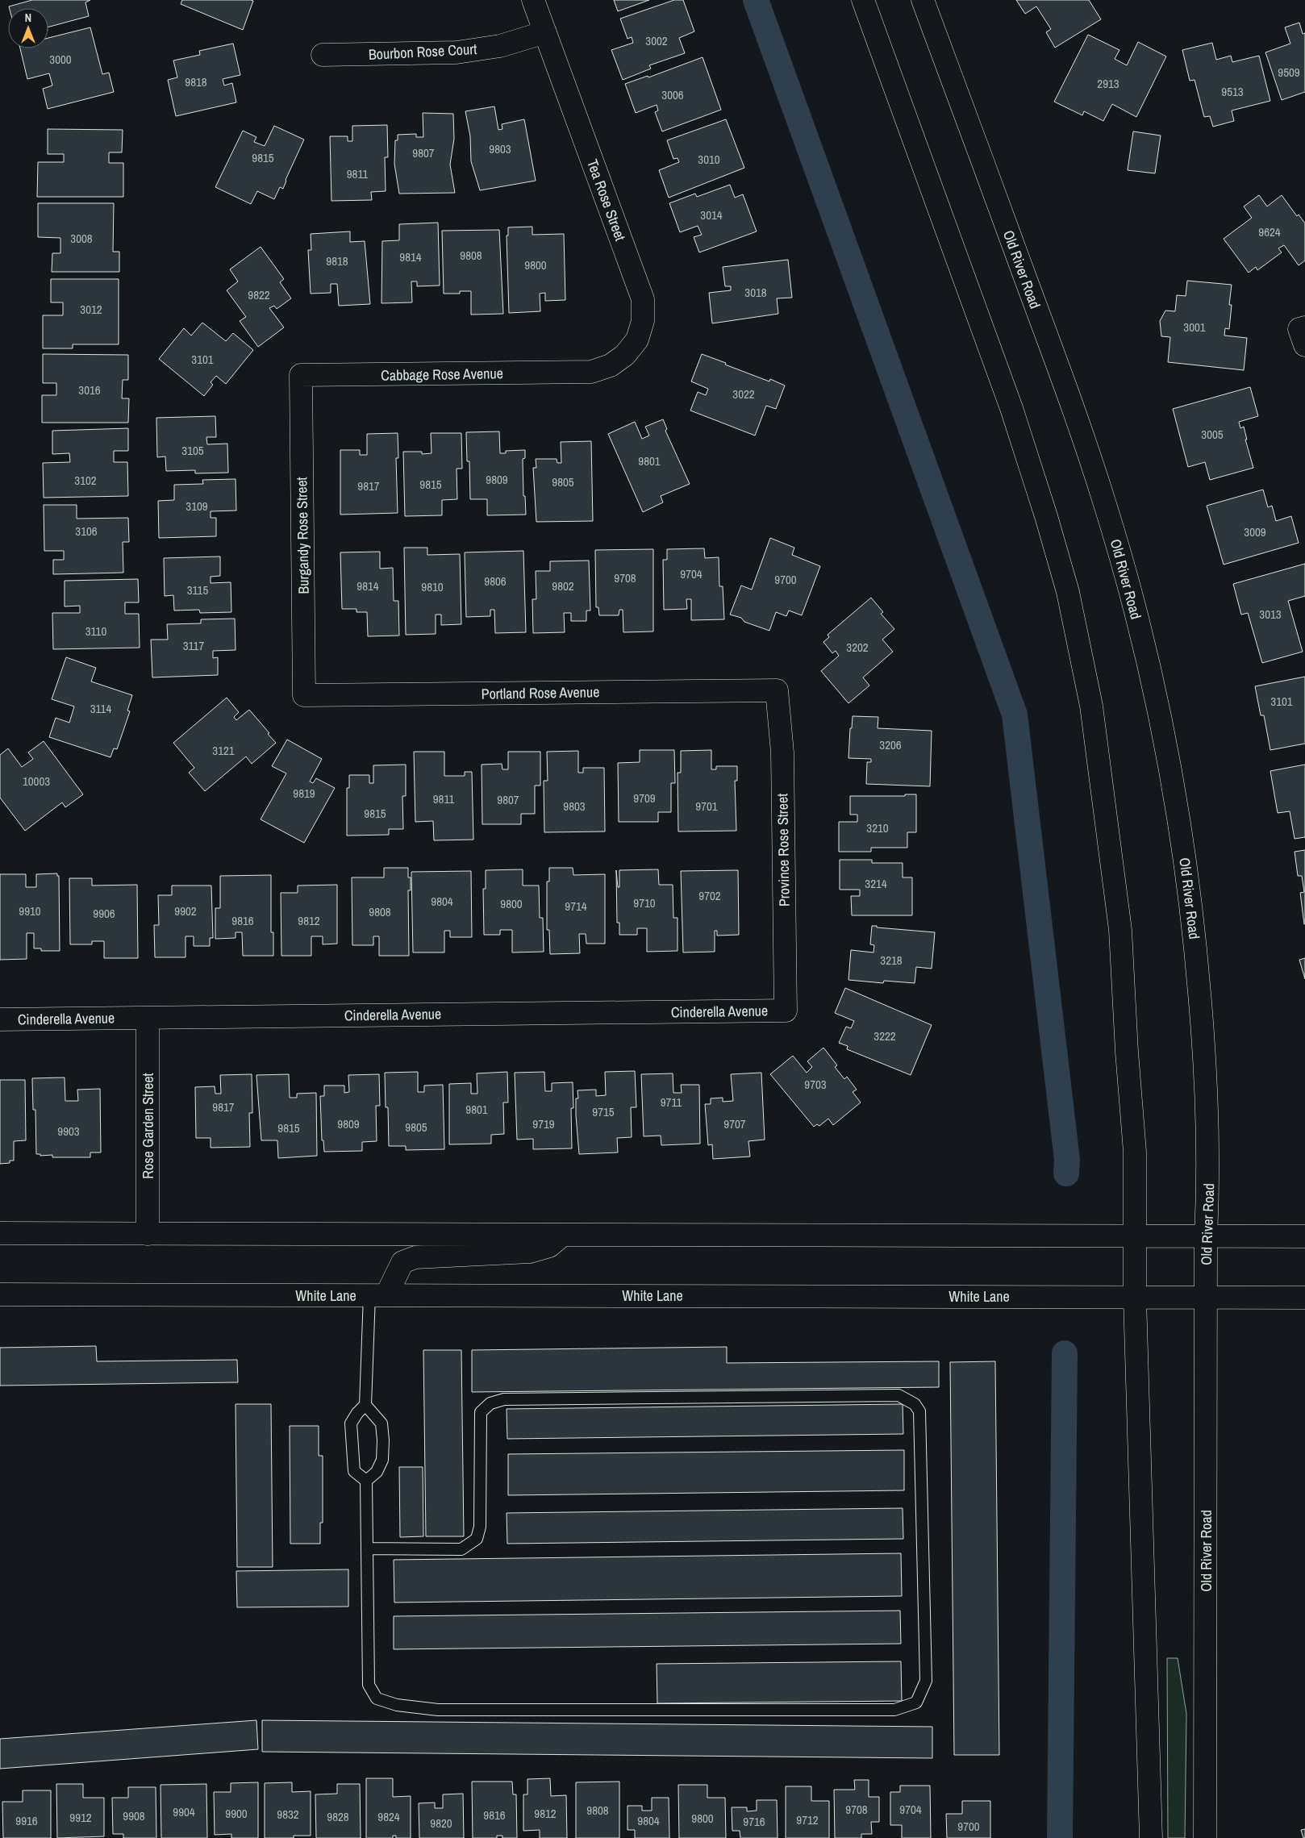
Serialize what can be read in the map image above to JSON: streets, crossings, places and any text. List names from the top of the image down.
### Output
{
  "streets": {
    "main road": [
      "Bourbon Rose Court",
      "Tea Rose Street",
      "Old River Road",
      "Cabbage Rose Avenue",
      "Burgandy Rose Street",
      "Portland Rose Avenue",
      "Province Rose Street",
      "Cinderella Avenue",
      "Rose Garden Street",
      "White Lane"
    ]
  },
  "crossings": [
    ["Bourbon Rose Court", "Tea Rose Street"],
    ["Tea Rose Street", "Cabbage Rose Avenue"],
    ["Old River Road", "White Lane"],
    ["Cabbage Rose Avenue", "Burgandy Rose Street"],
    ["Burgandy Rose Street", "Portland Rose Avenue"],
    ["Portland Rose Avenue", "Province Rose Street"],
    ["Province Rose Street", "Cinderella Avenue"],
    ["Cinderella Avenue", "Rose Garden Street"]
  ],
  "house_numbers": [
    "3002",
    "3000",
    "9509",
    "9818",
    "2913",
    "9513",
    "3006",
    "9803",
    "9807",
    "9815",
    "3010",
    "9811",
    "3014",
    "9624",
    "3008",
    "9808",
    "9814",
    "9818",
    "9800",
    "3018",
    "9822",
    "3012",
    "3001",
    "3101",
    "3016",
    "3022",
    "3005",
    "3105",
    "9801",
    "9809",
    "3102",
    "9805",
    "9815",
    "9817",
    "3109",
    "3106",
    "3009",
    "9704",
    "9708",
    "9700",
    "9806",
    "9814",
    "9802",
    "9810",
    "3115",
    "3013",
    "3110",
    "3117",
    "3202",
    "3101",
    "3114",
    "3206",
    "3121",
    "10003",
    "9819",
    "9709",
    "9811",
    "9807",
    "9803",
    "9701",
    "9815",
    "3210",
    "3214",
    "9702",
    "9804",
    "9710",
    "9800",
    "9714",
    "9910",
    "9902",
    "9808",
    "9906",
    "9816",
    "9812",
    "3218",
    "3222",
    "9703",
    "9711",
    "9817",
    "9801",
    "9715",
    "9809",
    "9719",
    "9707",
    "9805",
    "9815",
    "9903",
    "9708",
    "9704",
    "9808",
    "9904",
    "9900",
    "9812",
    "9832",
    "9816",
    "9908",
    "9828",
    "9824",
    "9912",
    "9800",
    "9712",
    "9916",
    "9804",
    "9716",
    "9820",
    "9700"
  ],
  "north": "top"
}
